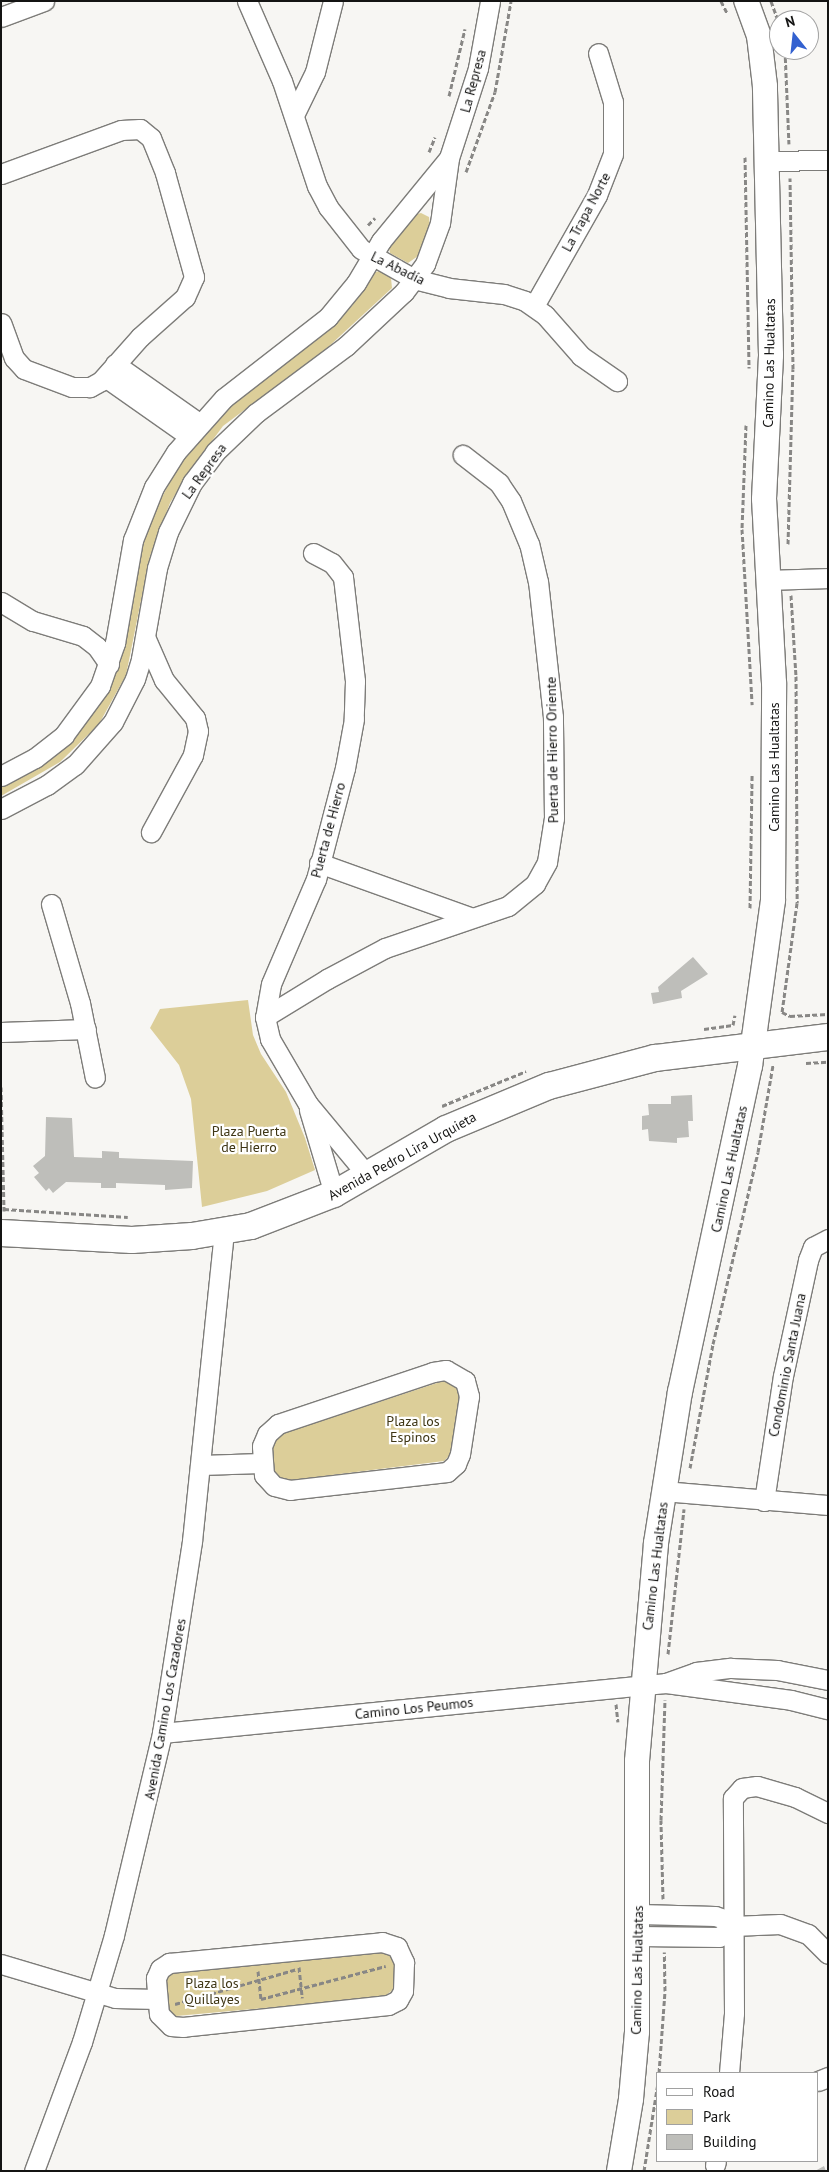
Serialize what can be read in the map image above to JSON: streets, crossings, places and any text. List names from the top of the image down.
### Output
{
  "streets": {
    "main road": ["Avenida Pedro Lira Urquieta"],
    "street": [
      "La Represa",
      "La Trapa Norte",
      "La Abadía",
      "Camino Las Hualtatas",
      "Puerta de Hierro Oriente",
      "Puerta de Hierro",
      "Condominio Santa Juana",
      "Camino Los Peumos",
      "Avenida Camino Los Cazadores"
    ]
  },
  "crossings": [
    ["La Represa", "La Abadía"],
    ["La Trapa Norte", "La Abadía"],
    ["Camino Las Hualtatas", "Avenida Pedro Lira Urquieta"],
    ["Camino Las Hualtatas", "Camino Los Peumos"],
    ["Puerta de Hierro Oriente", "Puerta de Hierro"],
    ["Puerta de Hierro", "Avenida Pedro Lira Urquieta"],
    ["Avenida Pedro Lira Urquieta", "Avenida Camino Los Cazadores"],
    ["Camino Los Peumos", "Avenida Camino Los Cazadores"]
  ],
  "parks": ["Plaza Puerta de Hierro", "Plaza los Espinos", "Plaza los Quillayes"],
  "legend": ["Road", "Park", "Building"],
  "north": "top"
}
